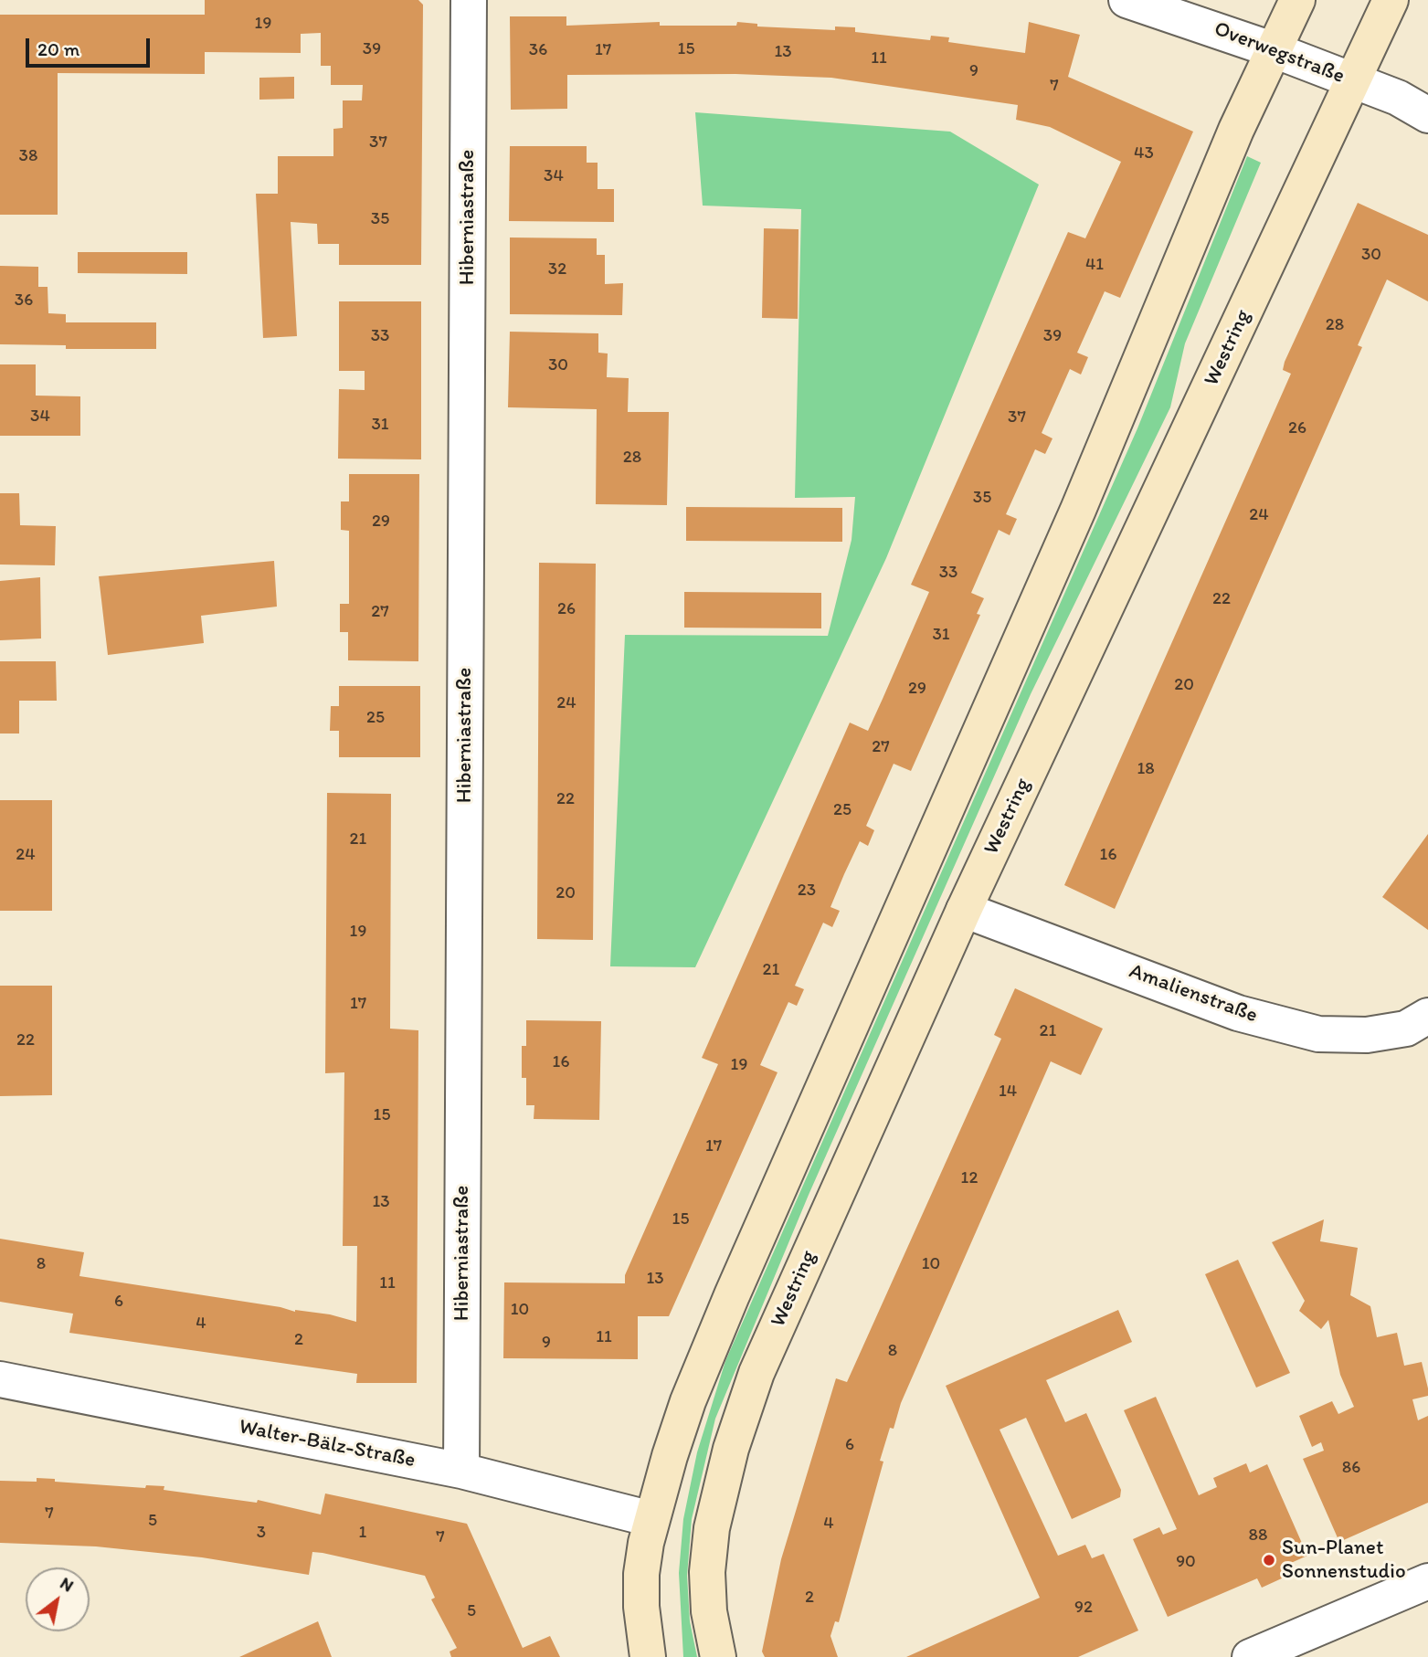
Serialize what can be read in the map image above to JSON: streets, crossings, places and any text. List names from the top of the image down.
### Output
{
  "streets": {
    "main road": ["Westring"],
    "street": [
      "Overwegstraße",
      "Hiberniastraße",
      "Amalienstraße",
      "Walter-Bälz-Straße"
    ]
  },
  "crossings": [
    ["Overwegstraße", "Westring"],
    ["Hiberniastraße", "Walter-Bälz-Straße"],
    ["Westring", "Amalienstraße"]
  ],
  "places": ["Sun-Planet Sonnenstudio"],
  "house_numbers": [
    "19",
    "39",
    "15",
    "36",
    "17",
    "13",
    "11",
    "9",
    "7",
    "37",
    "43",
    "38",
    "34",
    "35",
    "30",
    "41",
    "32",
    "36",
    "28",
    "33",
    "39",
    "30",
    "34",
    "37",
    "31",
    "26",
    "28",
    "35",
    "24",
    "29",
    "33",
    "22",
    "26",
    "27",
    "31",
    "20",
    "29",
    "24",
    "25",
    "27",
    "18",
    "22",
    "25",
    "21",
    "24",
    "16",
    "23",
    "20",
    "19",
    "21",
    "17",
    "21",
    "22",
    "16",
    "19",
    "14",
    "15",
    "17",
    "12",
    "13",
    "15",
    "8",
    "10",
    "13",
    "11",
    "6",
    "10",
    "4",
    "11",
    "2",
    "9",
    "8",
    "6",
    "86",
    "7",
    "5",
    "4",
    "3",
    "1",
    "88",
    "7",
    "90",
    "2",
    "92",
    "5"
  ],
  "scale_bar": "20 m",
  "north": "top right"
}
